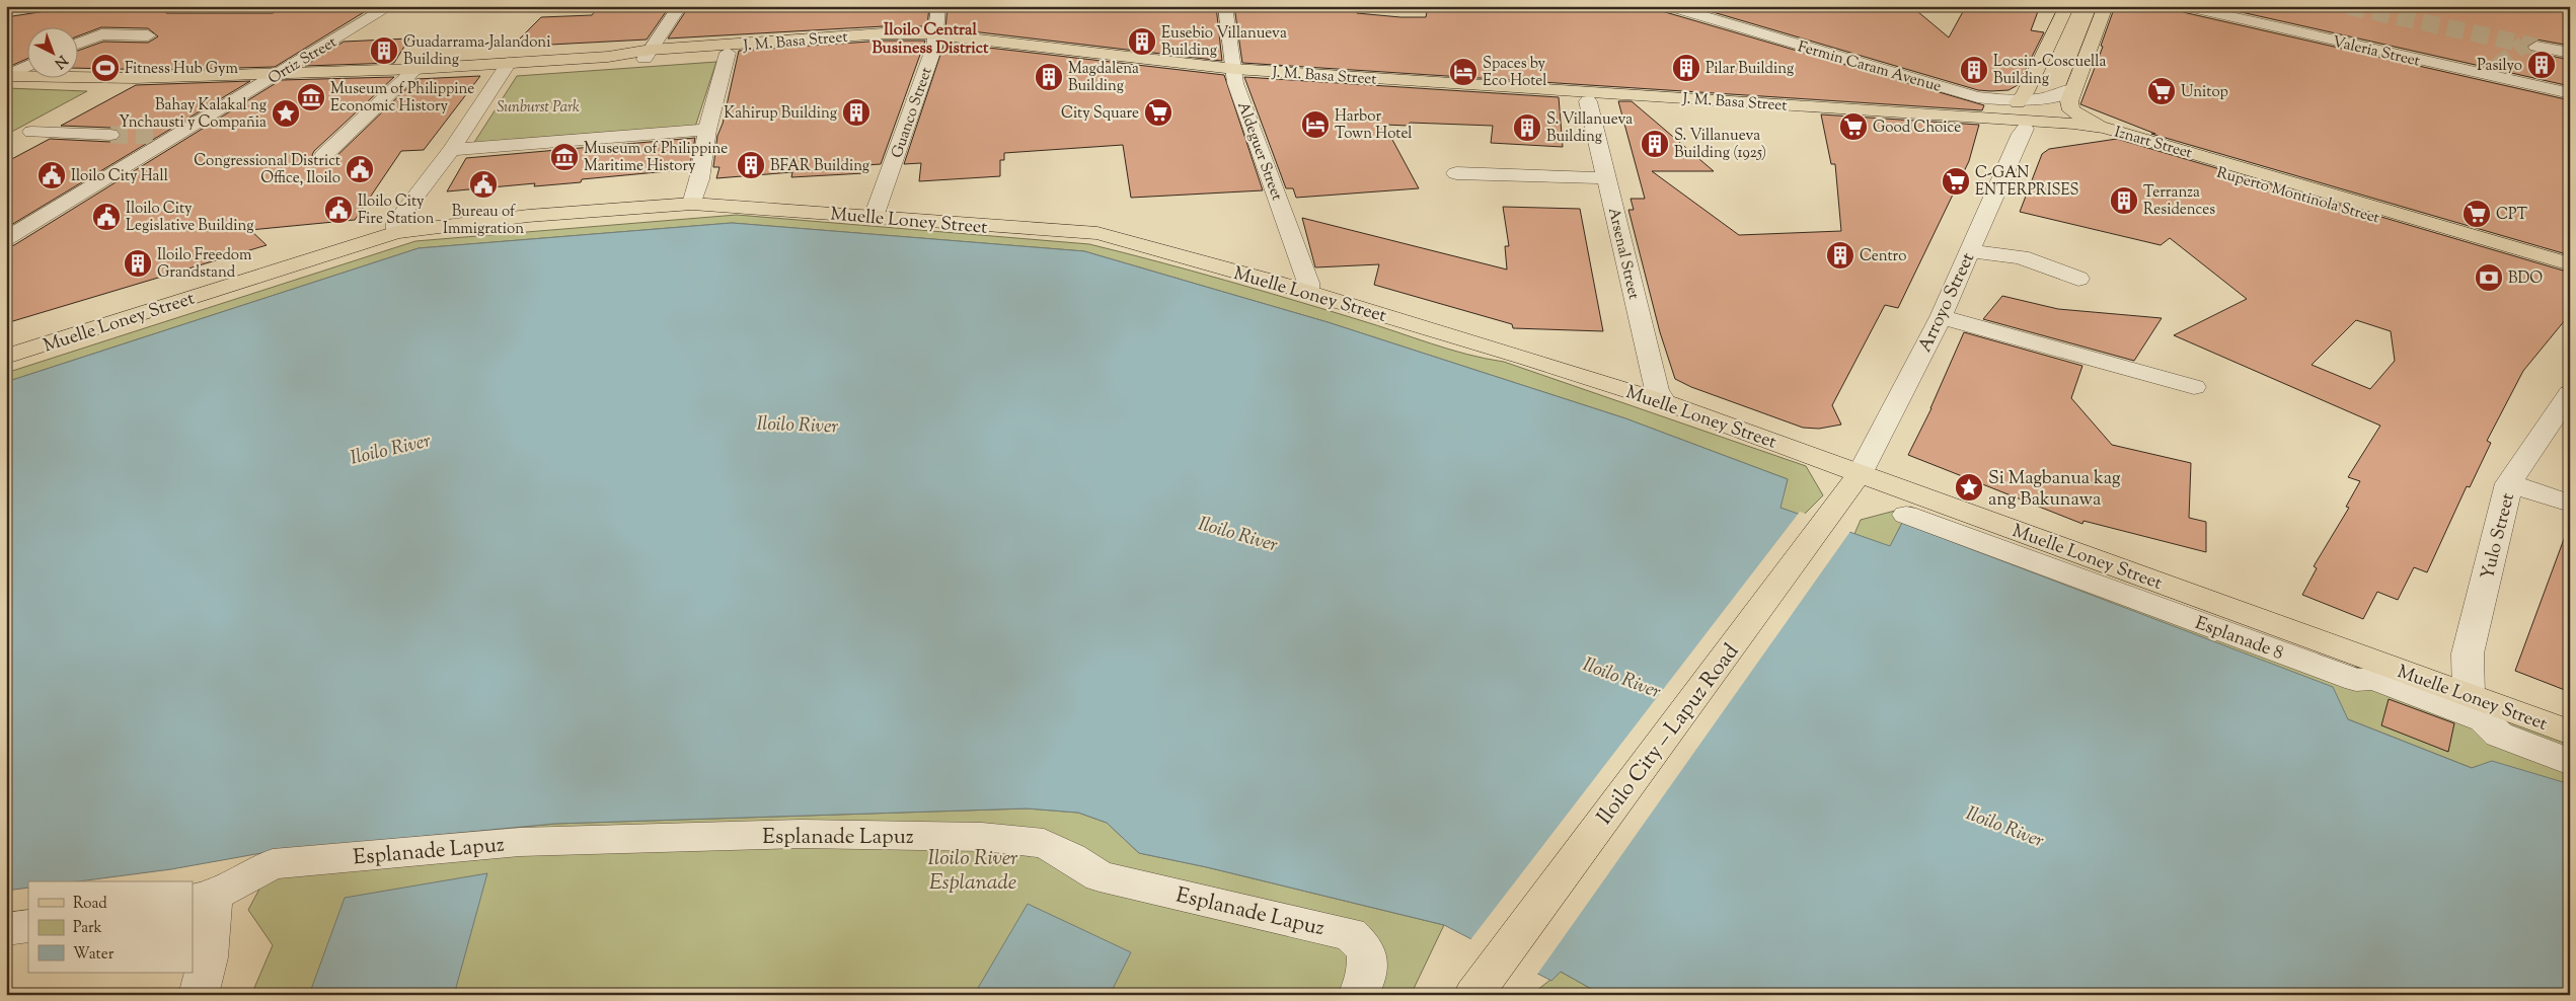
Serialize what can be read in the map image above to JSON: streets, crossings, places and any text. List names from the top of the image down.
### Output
{
  "streets": {
    "main road": [
      "J. M. Basa Street",
      "Iznart Street",
      "Ruperto Montinola Street",
      "Muelle Loney Street",
      "Iloilo City – Lapuz Road"
    ],
    "street": [
      "Valeria Street",
      "Ortiz Street",
      "Fermin Caram Avenue",
      "Guanco Street",
      "Aldeguer Street",
      "Arsenal Street",
      "Arroyo Street",
      "Yulo Street",
      "Esplanade 8",
      "Esplanade Lapuz"
    ]
  },
  "crossings": [
    ["J. M. Basa Street", "Ortiz Street"],
    ["J. M. Basa Street", "Guanco Street"],
    ["J. M. Basa Street", "Iznart Street"],
    ["J. M. Basa Street", "Aldeguer Street"],
    ["J. M. Basa Street", "Ruperto Montinola Street"],
    ["J. M. Basa Street", "Arsenal Street"],
    ["J. M. Basa Street", "Arroyo Street"],
    ["Guanco Street", "Muelle Loney Street"],
    ["Iznart Street", "Ruperto Montinola Street"],
    ["Iznart Street", "Arroyo Street"],
    ["Aldeguer Street", "Muelle Loney Street"],
    ["Ruperto Montinola Street", "Arroyo Street"],
    ["Muelle Loney Street", "Arsenal Street"],
    ["Muelle Loney Street", "Arroyo Street"],
    ["Muelle Loney Street", "Yulo Street"],
    ["Muelle Loney Street", "Iloilo City – Lapuz Road"],
    ["Arroyo Street", "Iloilo City – Lapuz Road"]
  ],
  "districts": ["Iloilo Central Business District"],
  "water": ["Iloilo River"],
  "parks": ["Sunburst Park", "Iloilo River Esplanade"],
  "places": {
    "building": [
      "Eusebio Villanueva Building",
      "Guadarrama-Jalandoni Building",
      "Pasilyo",
      "Pilar Building",
      "Locsin-Coscuella Building",
      "Magdalena Building",
      "Kahirup Building",
      "S. Villanueva Building",
      "S. Villanueva Building (1925)",
      "BFAR Building",
      "Terranza Residences",
      "Centro",
      "Iloilo Freedom Grandstand"
    ],
    "sports": ["Fitness Hub Gym"],
    "hotel": ["Spaces by Eco Hotel", "Harbor Town Hotel"],
    "supermarket": [
      "Unitop",
      "City Square",
      "Good Choice",
      "C-GAN ENTERPRISES",
      "CPT"
    ],
    "museum": ["Museum of Philippine Economic History", "Museum of Philippine Maritime History"],
    "place": ["Bahay Kalakal ng Ynchausti y Compañia", "Si Magbanua kag ang Bakunawa"],
    "public building": [
      "Congressional District Office, Iloilo",
      "Iloilo City Hall",
      "Bureau of Immigration",
      "Iloilo City Fire Station",
      "Iloilo City Legislative Building"
    ],
    "bank": ["BDO"]
  },
  "legend": ["Road", "Park", "Water"],
  "north": "bottom right"
}
